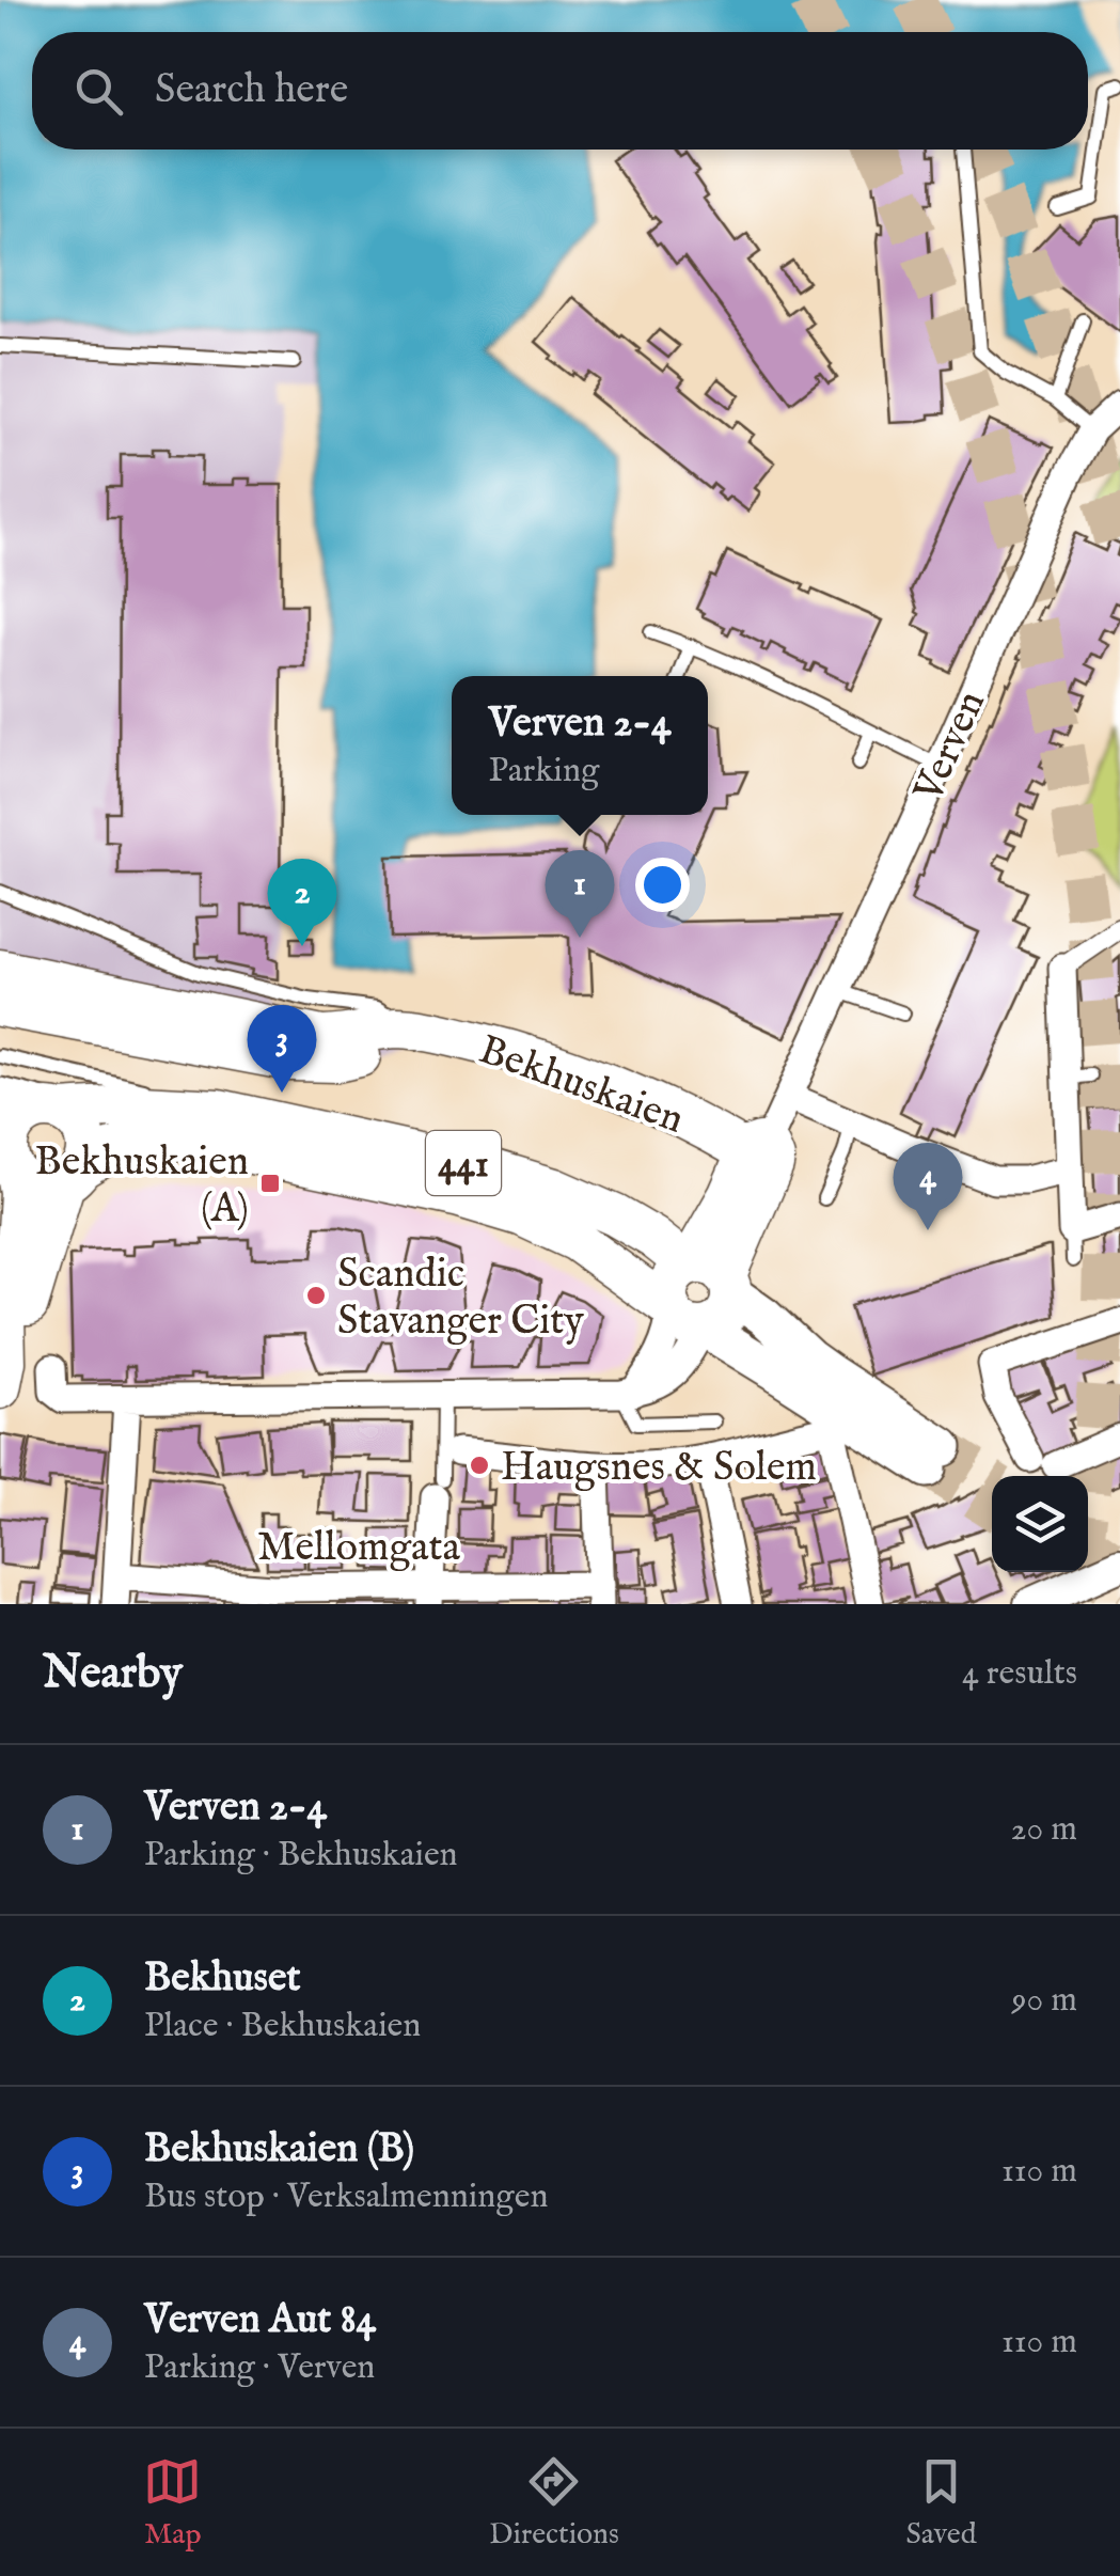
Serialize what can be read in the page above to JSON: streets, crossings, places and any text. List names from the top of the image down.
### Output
{
  "streets": {
    "main road": ["Verven", "Bekhuskaien", "441"],
    "street": ["Mellomgata"]
  },
  "crossings": [
    ["Verven", "Bekhuskaien"],
    ["Verven", "441"]
  ],
  "places": {
    "transit": ["Bekhuskaien (A)"],
    "other": ["Scandic Stavanger City", "Haugsnes & Solem"]
  },
  "page": {
    "search": "Search here",
    "popup": ["Verven 2-4", "Parking"],
    "pins": [
      "1",
      "2",
      "3",
      "4"
    ],
    "heading": ["Nearby", "4 results"],
    "list": [
      {
        "mark": "1",
        "name": "Verven 2-4",
        "note": "Parking · Bekhuskaien",
        "value": "20 m"
      },
      {
        "mark": "2",
        "name": "Bekhuset",
        "note": "Place · Bekhuskaien",
        "value": "90 m"
      },
      {
        "mark": "3",
        "name": "Bekhuskaien (B)",
        "note": "Bus stop · Verksalmenningen",
        "value": "110 m"
      },
      {
        "mark": "4",
        "name": "Verven Aut 84",
        "note": "Parking · Verven",
        "value": "110 m"
      }
    ],
    "nav": ["Map", "Directions", "Saved"]
  }
}
